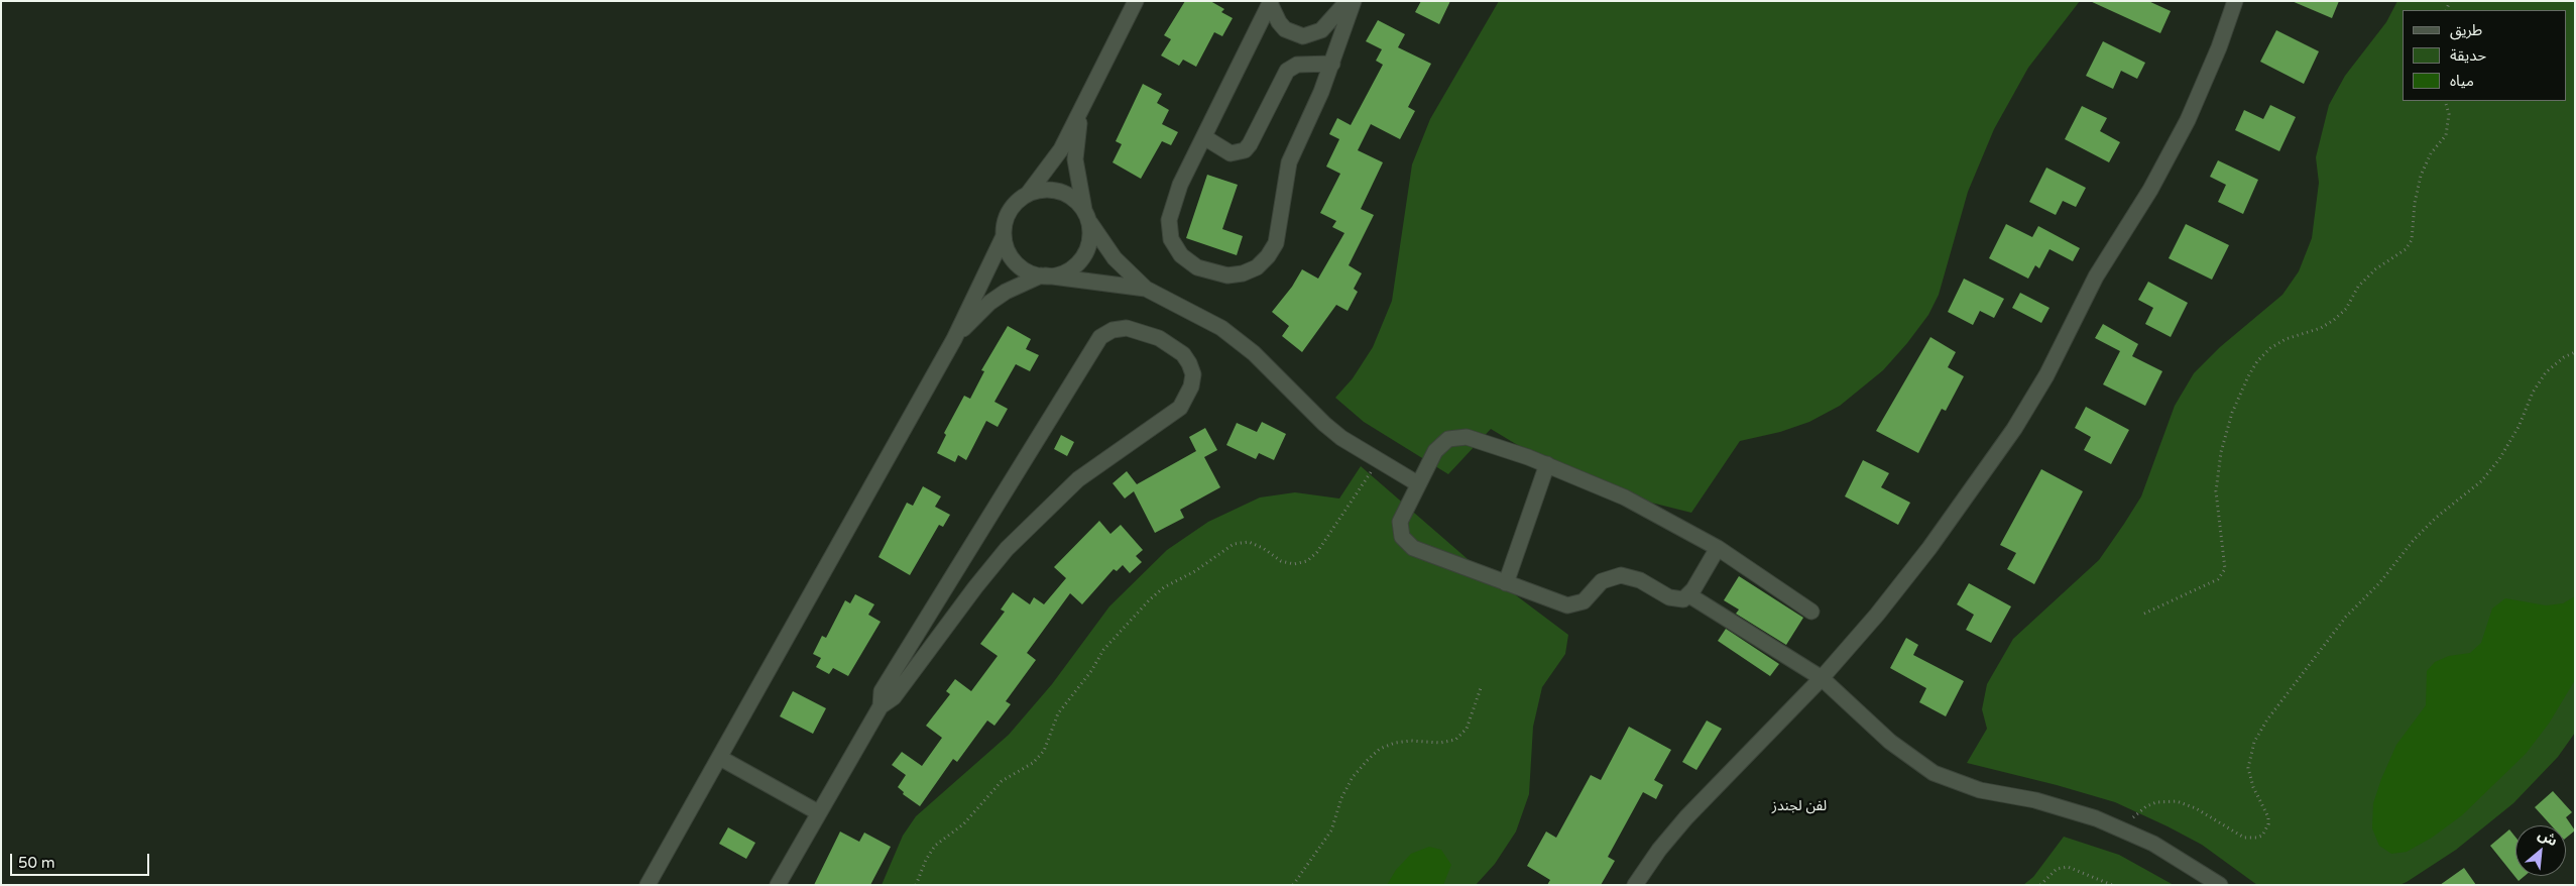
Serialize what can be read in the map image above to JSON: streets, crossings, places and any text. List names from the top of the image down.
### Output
{
  "districts": ["لفن لجندز"],
  "legend": ["طريق", "حديقة", "مياه"],
  "scale_bar": "50 m",
  "north": "top right"
}
